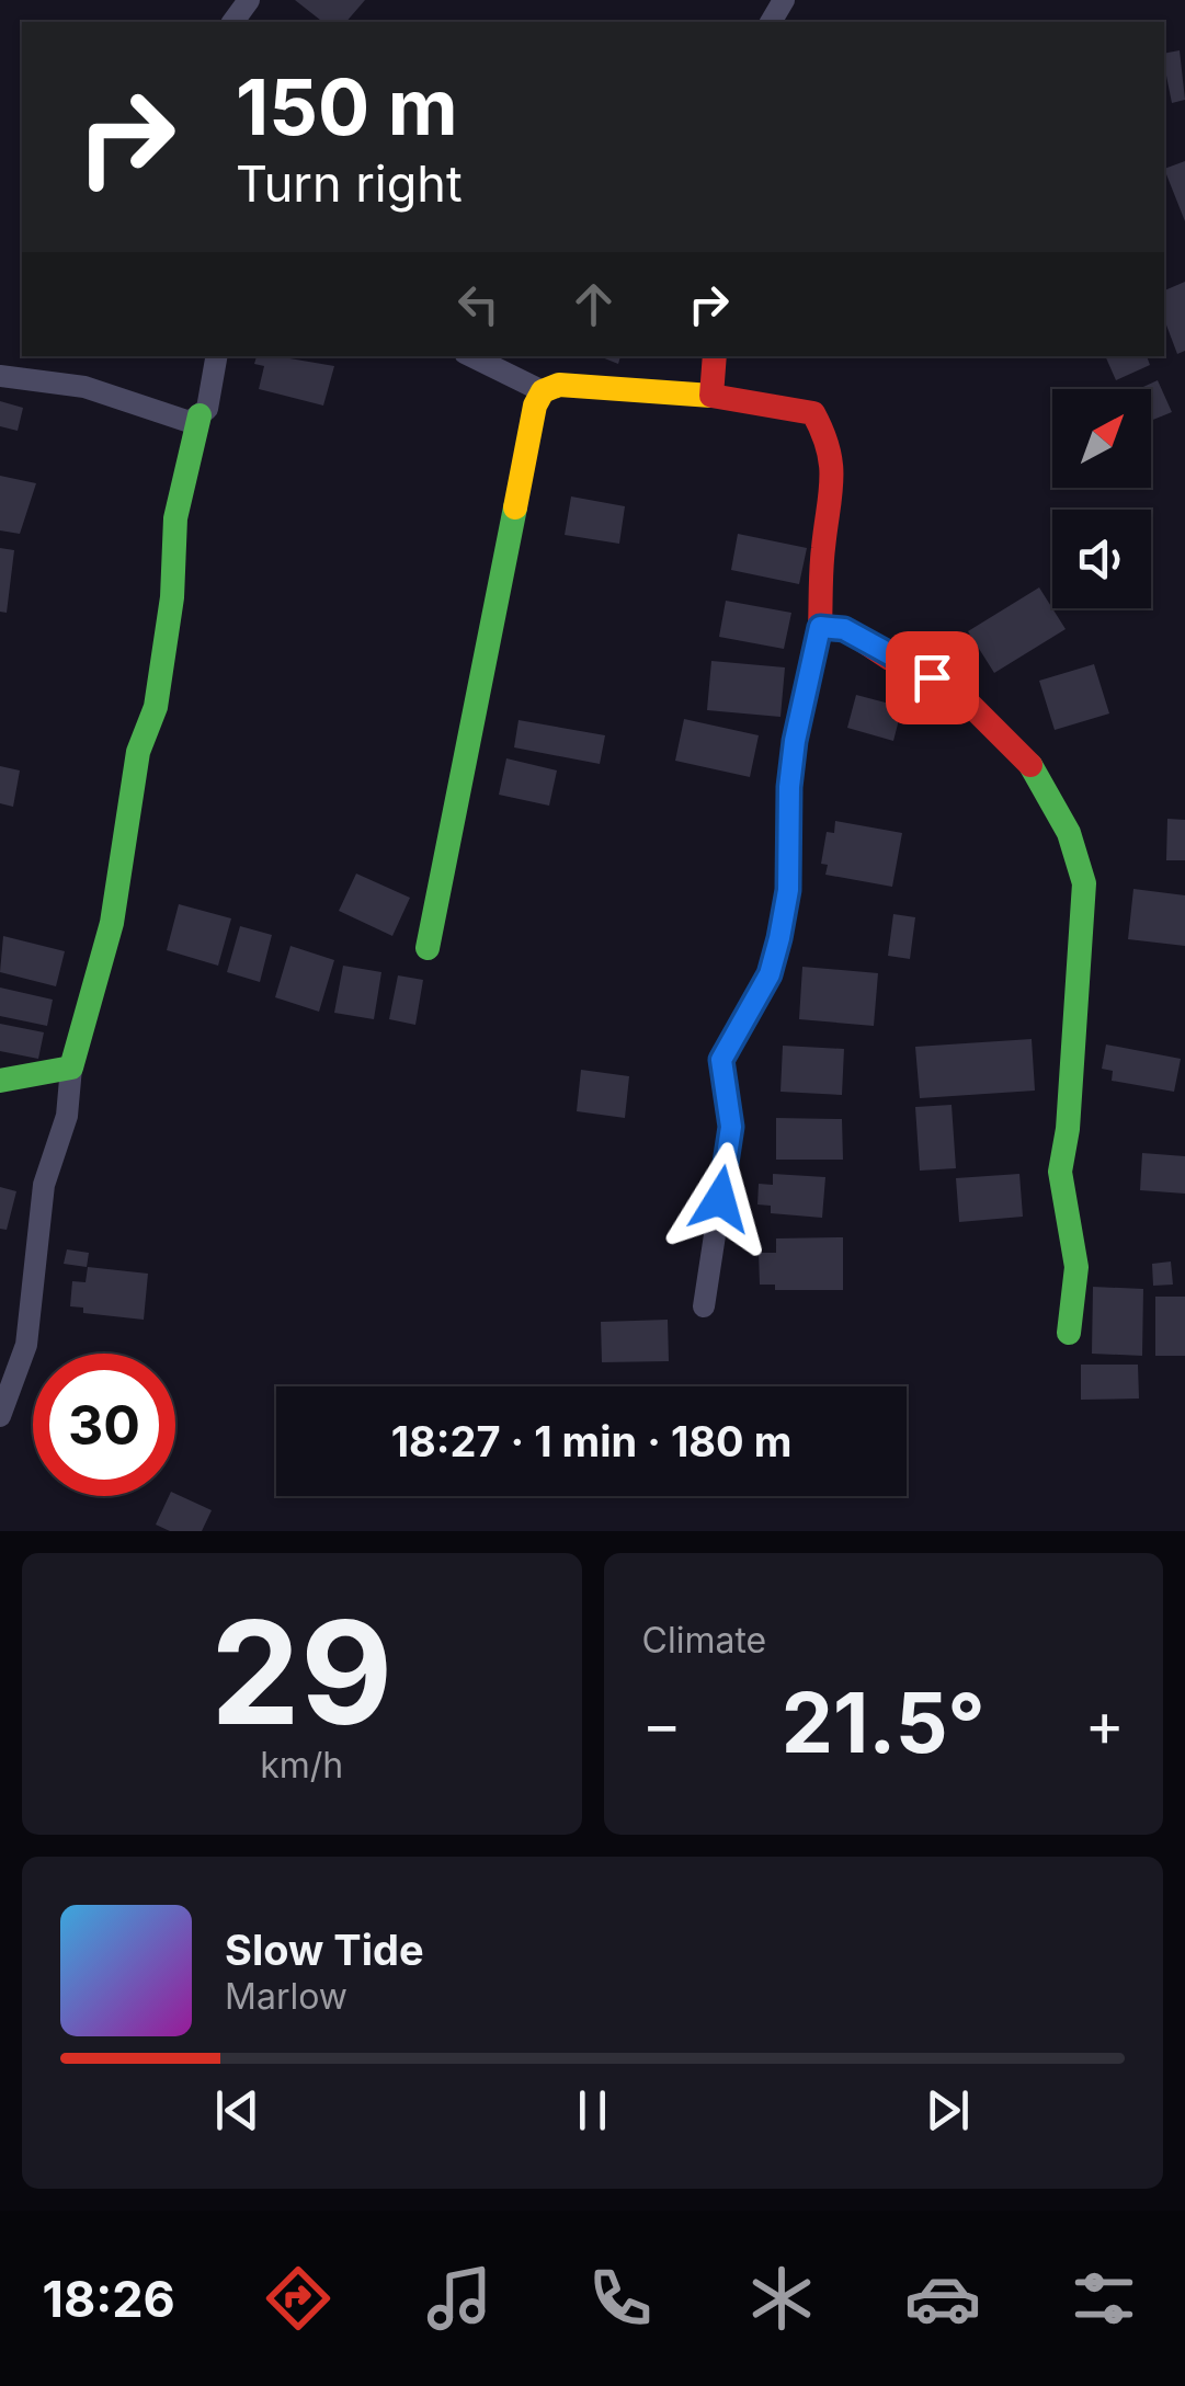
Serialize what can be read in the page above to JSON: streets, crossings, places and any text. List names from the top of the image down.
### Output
{
  "north": "top right",
  "page": {
    "turn": ["150 m", "Turn right"],
    "limit": "30",
    "trip": "18:27 · 1 min · 180 m",
    "tile": [
      ["29", "km/h"],
      "Climate"
    ],
    "heat": ["−", "21.5°", "+"],
    "song": ["Slow Tide", "Marlow"],
    "tabs": "18:26"
  }
}
